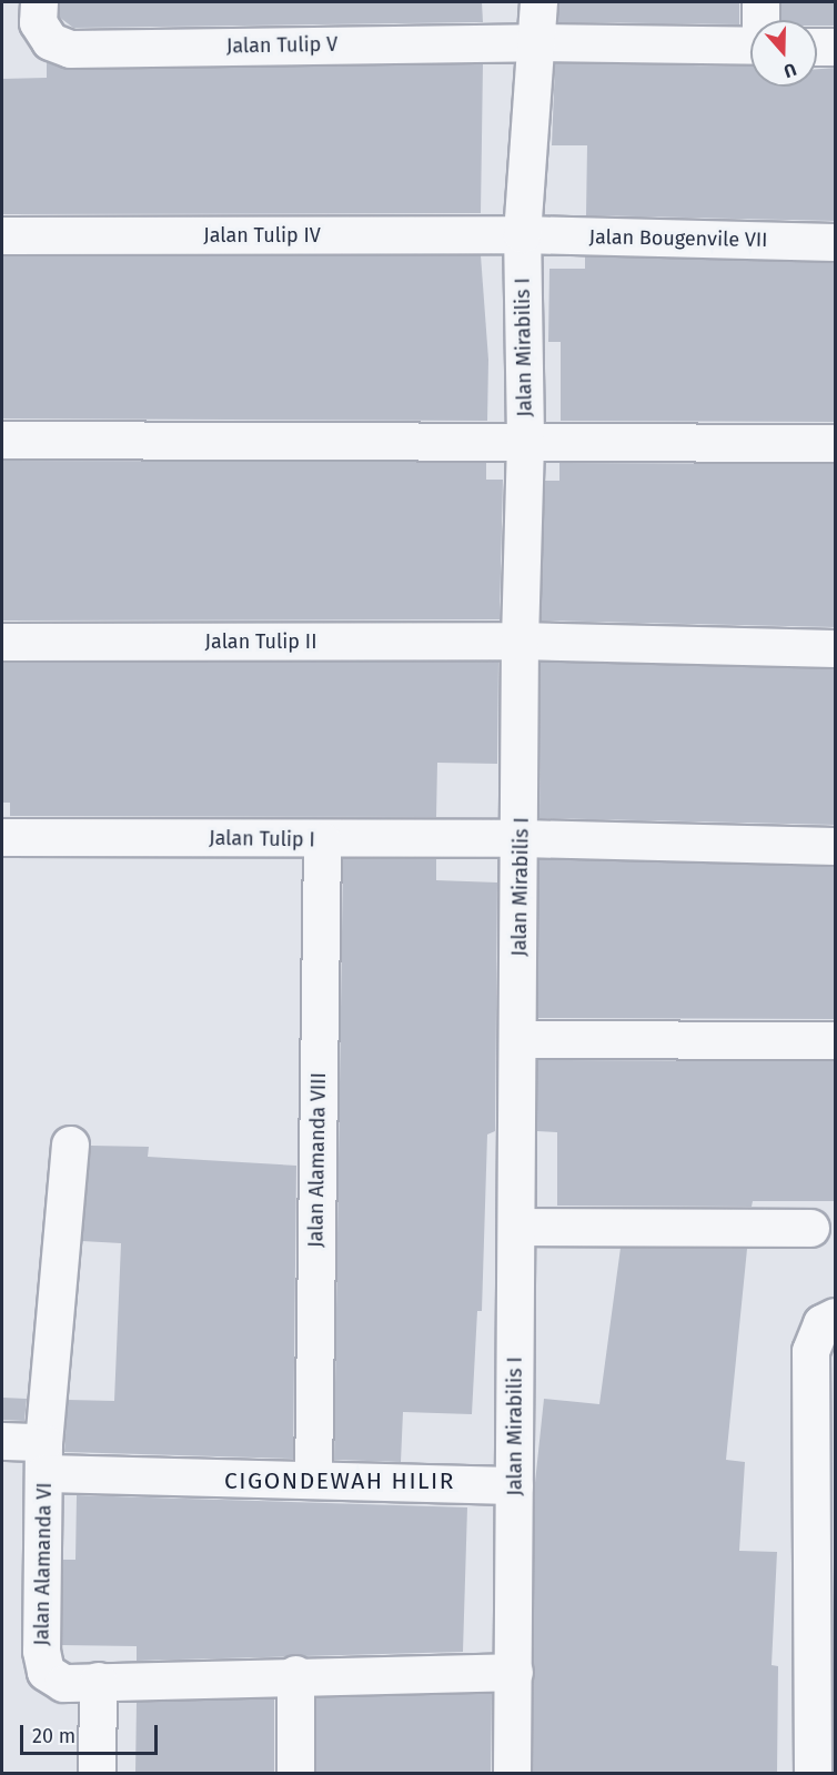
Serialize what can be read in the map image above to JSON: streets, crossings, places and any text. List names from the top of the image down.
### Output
{
  "streets": {
    "street": [
      "Jalan Tulip V",
      "Jalan Tulip IV",
      "Jalan Bougenvile VII",
      "Jalan Mirabilis I",
      "Jalan Tulip II",
      "Jalan Tulip I",
      "Jalan Alamanda VIII",
      "Jalan Alamanda VI"
    ]
  },
  "crossings": [
    ["Jalan Tulip V", "Jalan Mirabilis I"],
    ["Jalan Tulip IV", "Jalan Bougenvile VII"],
    ["Jalan Tulip IV", "Jalan Mirabilis I"],
    ["Jalan Bougenvile VII", "Jalan Mirabilis I"],
    ["Jalan Mirabilis I", "Jalan Tulip II"],
    ["Jalan Mirabilis I", "Jalan Tulip I"],
    ["Jalan Mirabilis I", "Jalan Alamanda VI"],
    ["Jalan Tulip I", "Jalan Alamanda VIII"]
  ],
  "districts": ["CIGONDEWAH HILIR"],
  "scale_bar": "20 m",
  "north": "bottom"
}
